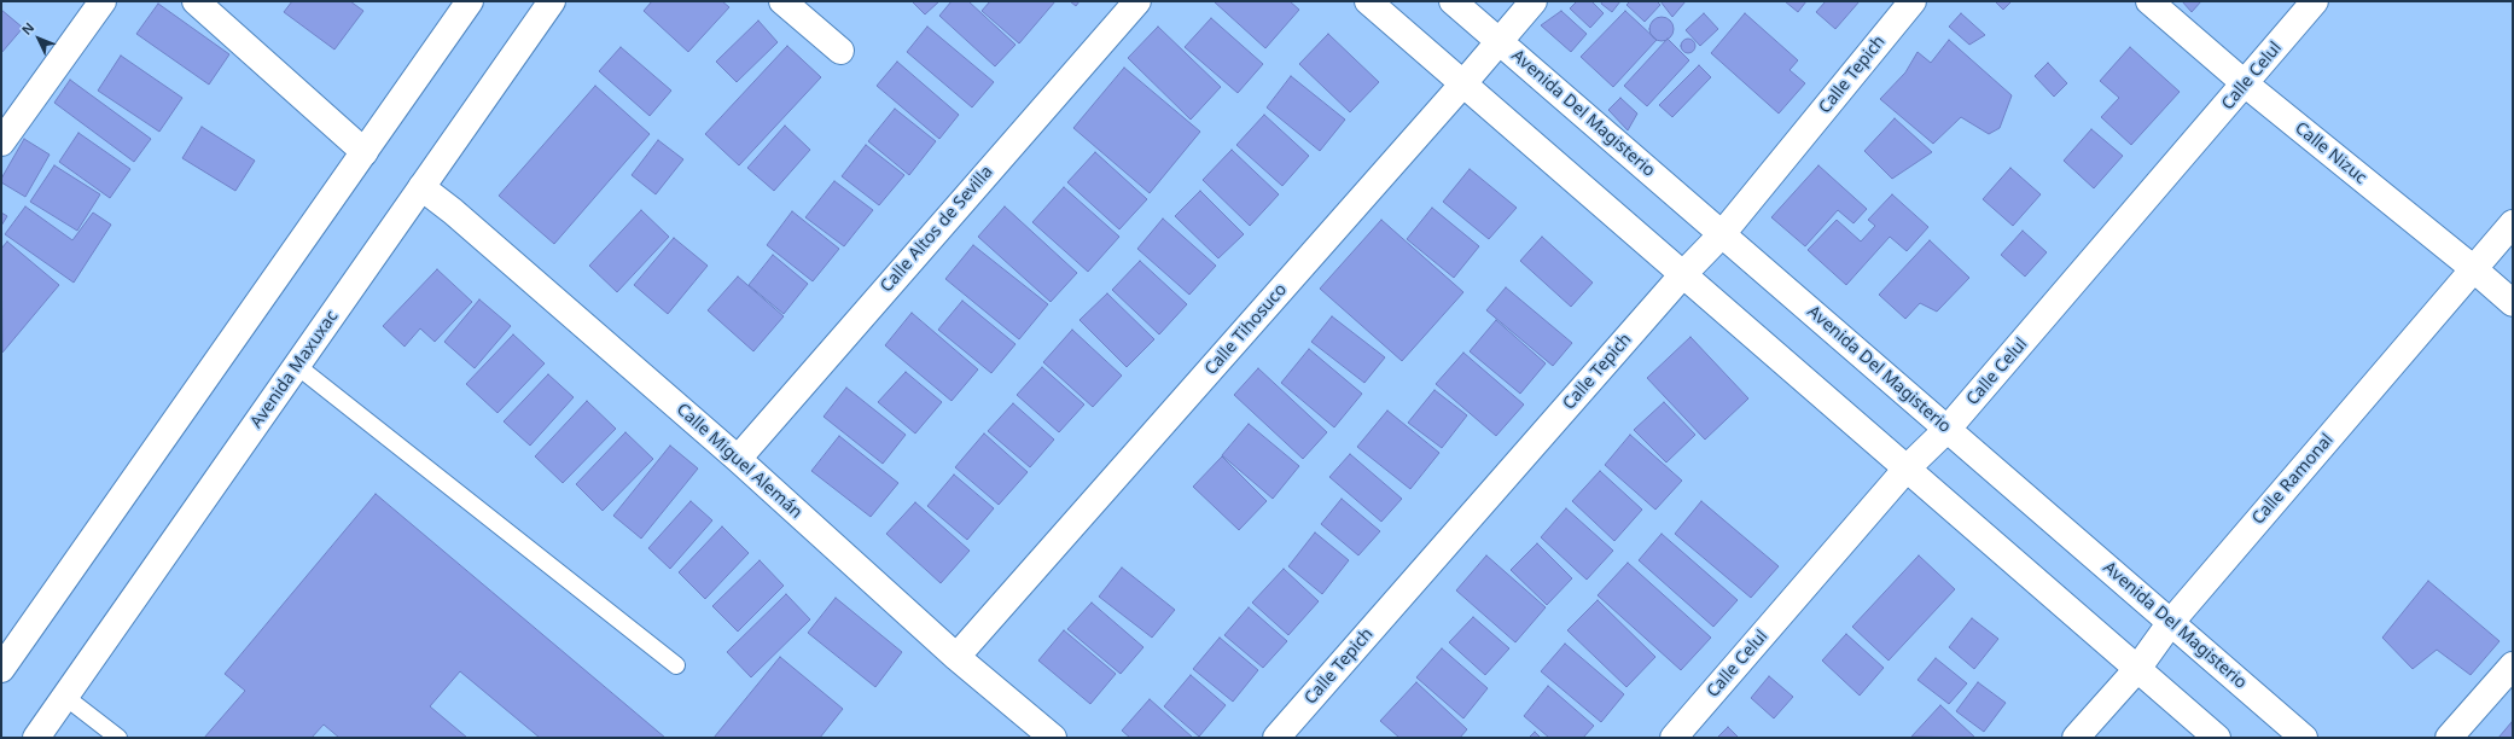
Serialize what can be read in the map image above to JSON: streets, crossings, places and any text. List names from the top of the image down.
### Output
{
  "streets": {
    "street": [
      "Calle Tepich",
      "Calle Celul",
      "Avenida Del Magisterio",
      "Calle Nizuc",
      "Calle Altos de Sevilla",
      "Calle Tihosuco",
      "Avenida Maxuxac",
      "Calle Miguel Alemán",
      "Calle Ramonal"
    ]
  },
  "crossings": [
    ["Calle Tepich", "Avenida Del Magisterio"],
    ["Calle Celul", "Avenida Del Magisterio"],
    ["Calle Celul", "Calle Nizuc"],
    ["Avenida Del Magisterio", "Calle Tihosuco"],
    ["Avenida Del Magisterio", "Calle Ramonal"],
    ["Calle Nizuc", "Calle Ramonal"],
    ["Calle Altos de Sevilla", "Calle Miguel Alemán"],
    ["Calle Tihosuco", "Calle Miguel Alemán"],
    ["Avenida Maxuxac", "Calle Miguel Alemán"]
  ],
  "north": "top left"
}
